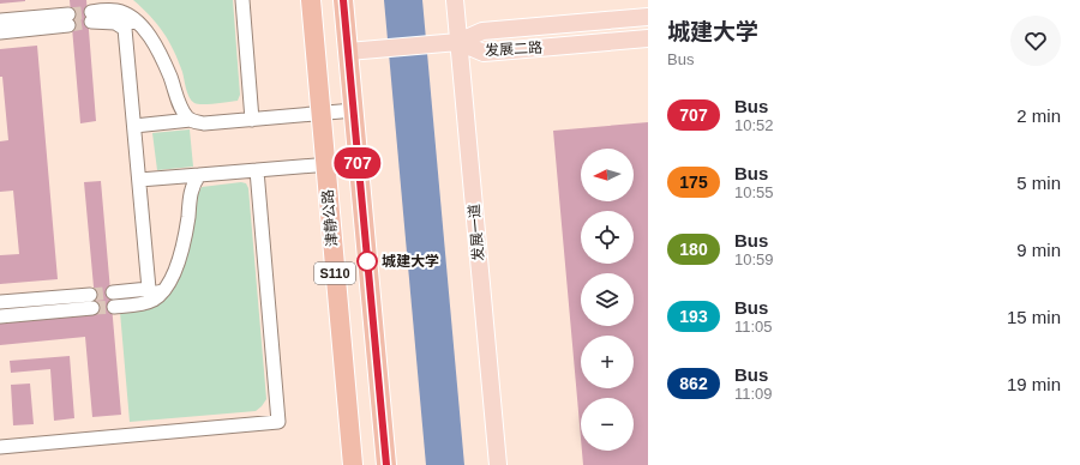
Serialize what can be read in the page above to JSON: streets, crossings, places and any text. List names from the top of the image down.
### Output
{
  "streets": {
    "highway": ["津静公路", "S110"],
    "main road": ["发展二路", "发展一道"]
  },
  "crossings": [
    ["发展二路", "发展一道"]
  ],
  "places": ["城建大学"],
  "lines": ["bus line 707"],
  "north": "left",
  "page": {
    "on_map": "707",
    "heading": ["城建大学", "Bus"],
    "list": [
      {
        "mark": "707",
        "name": "Bus",
        "note": "10:52",
        "value": "2 min"
      },
      {
        "mark": "175",
        "name": "Bus",
        "note": "10:55",
        "value": "5 min"
      },
      {
        "mark": "180",
        "name": "Bus",
        "note": "10:59",
        "value": "9 min"
      },
      {
        "mark": "193",
        "name": "Bus",
        "note": "11:05",
        "value": "15 min"
      },
      {
        "mark": "862",
        "name": "Bus",
        "note": "11:09",
        "value": "19 min"
      }
    ],
    "map_buttons": ["+", "−"]
  }
}
